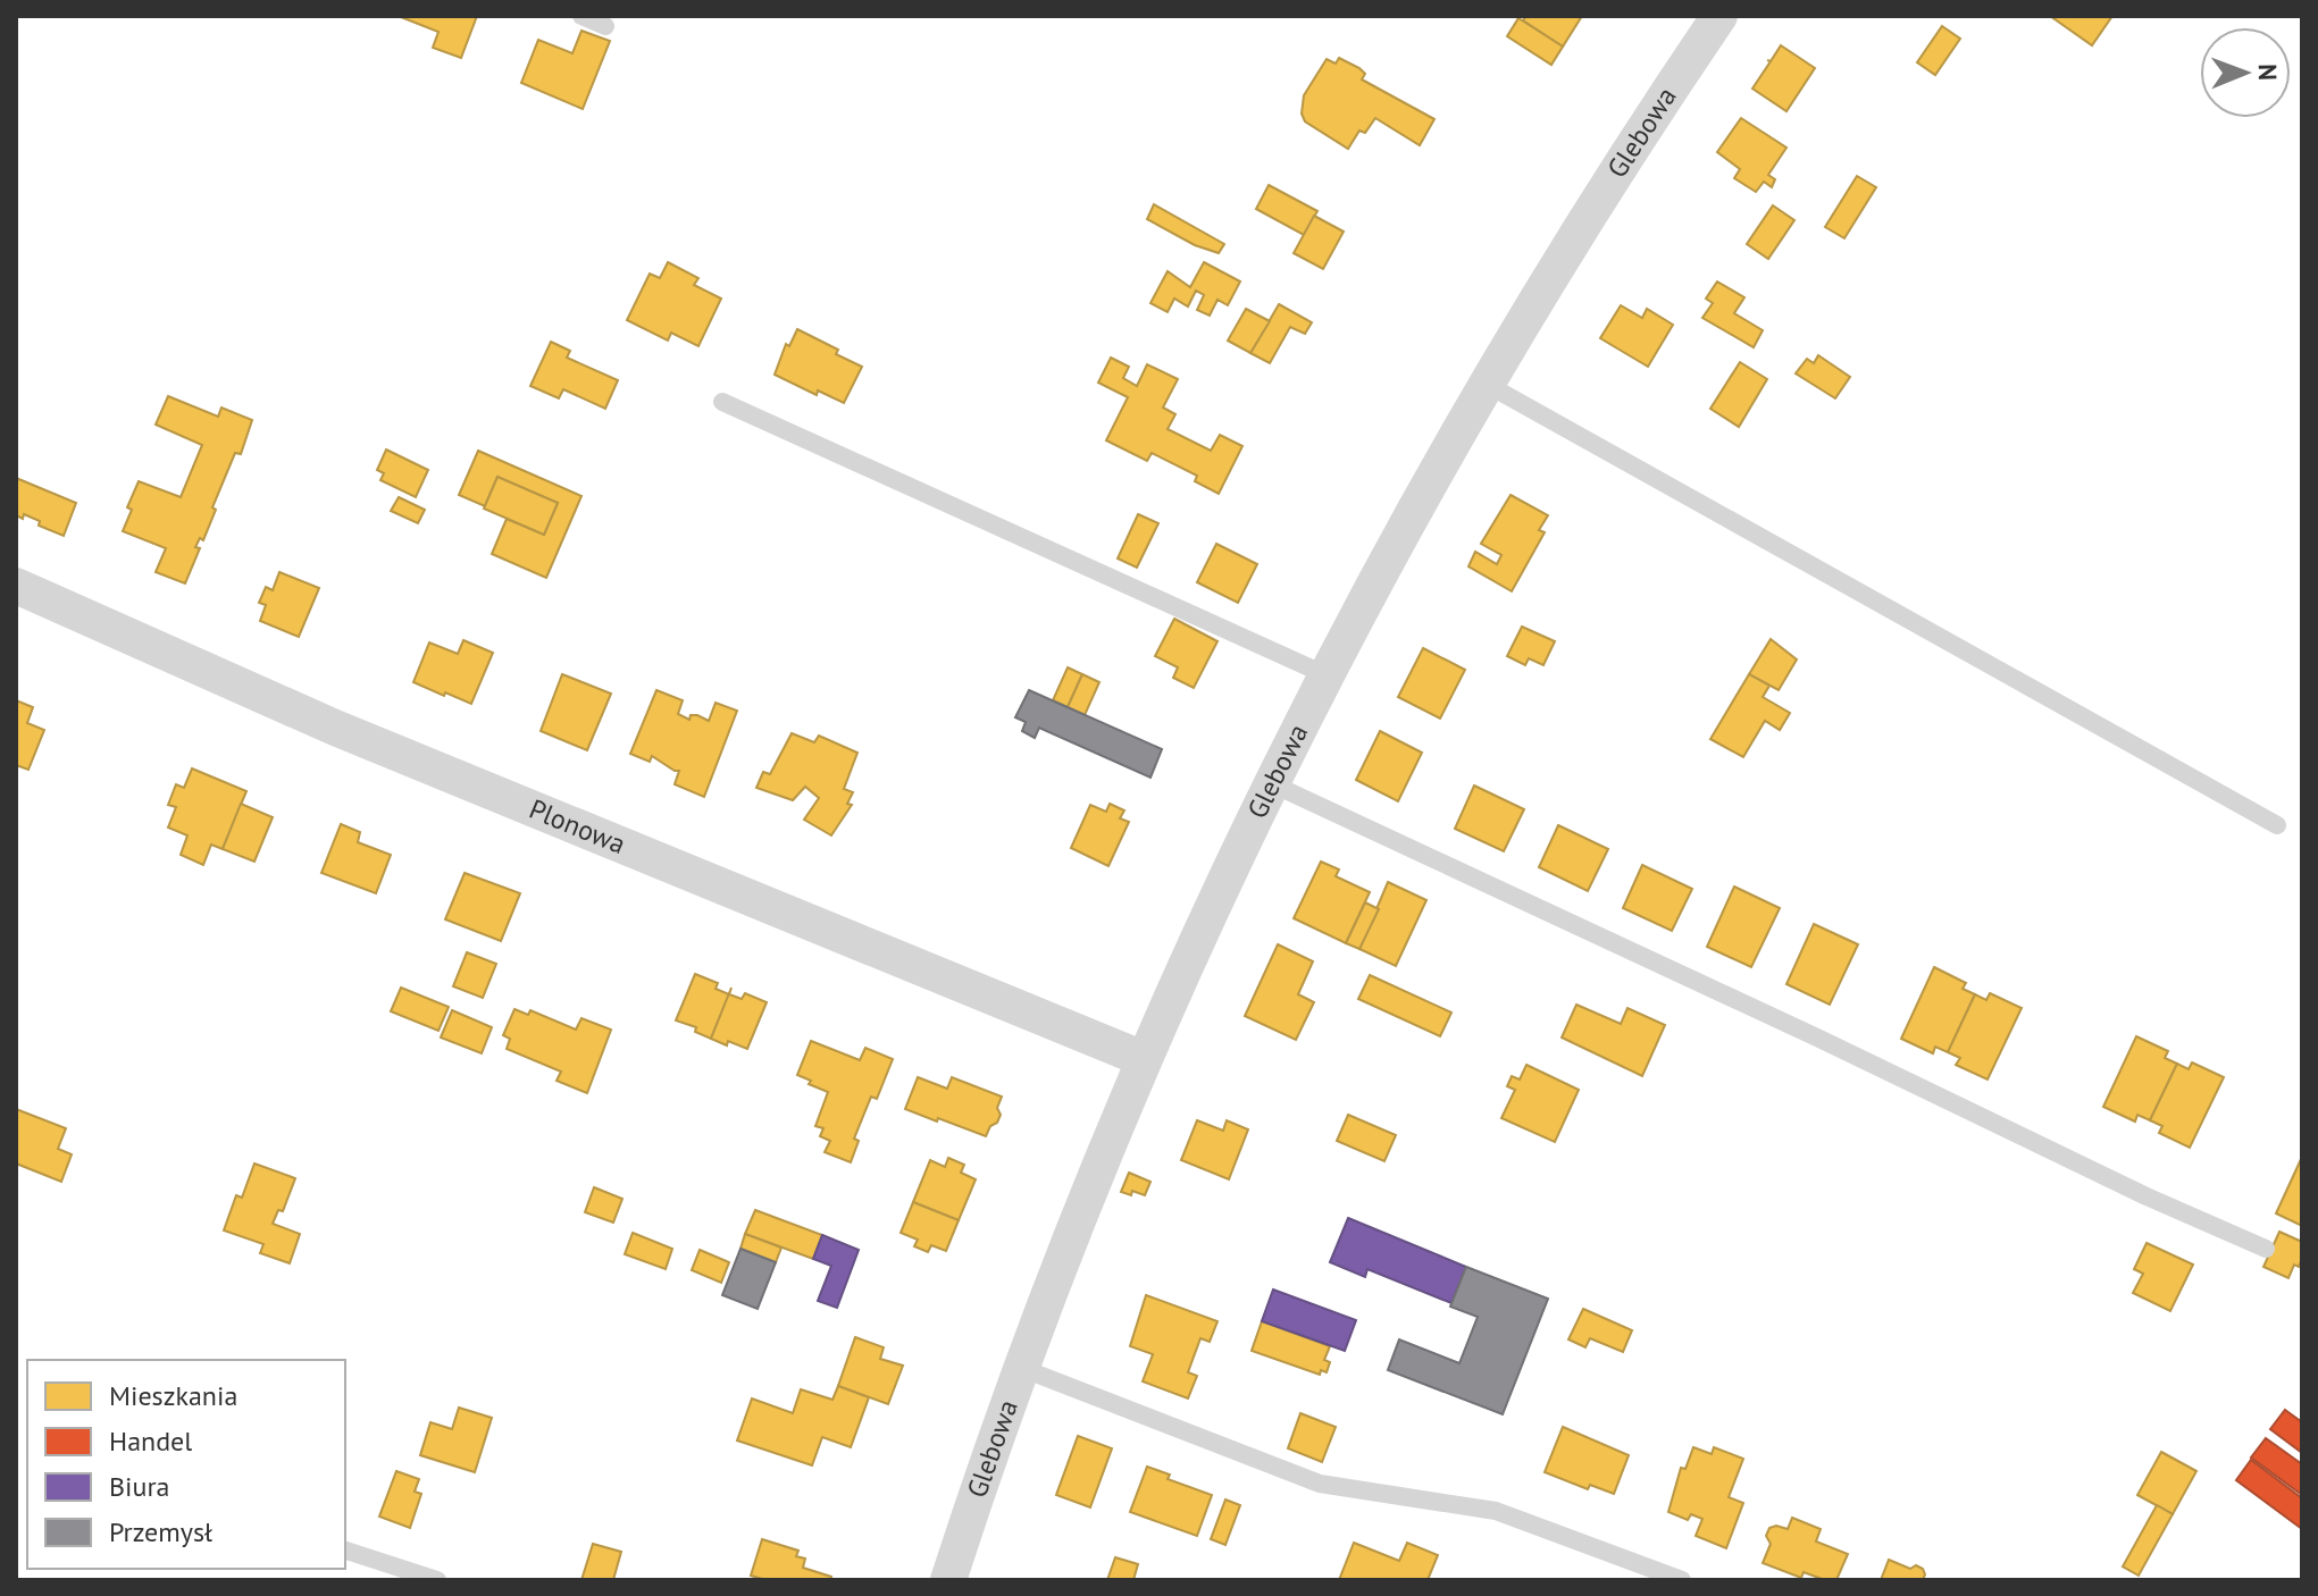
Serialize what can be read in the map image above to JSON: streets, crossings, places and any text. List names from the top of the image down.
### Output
{
  "streets": {
    "street": ["Glebowa", "Plonowa"]
  },
  "crossings": [
    ["Glebowa", "Plonowa"]
  ],
  "legend": [
    "Mieszkania",
    "Handel",
    "Biura",
    "Przemysł"
  ],
  "north": "right"
}
